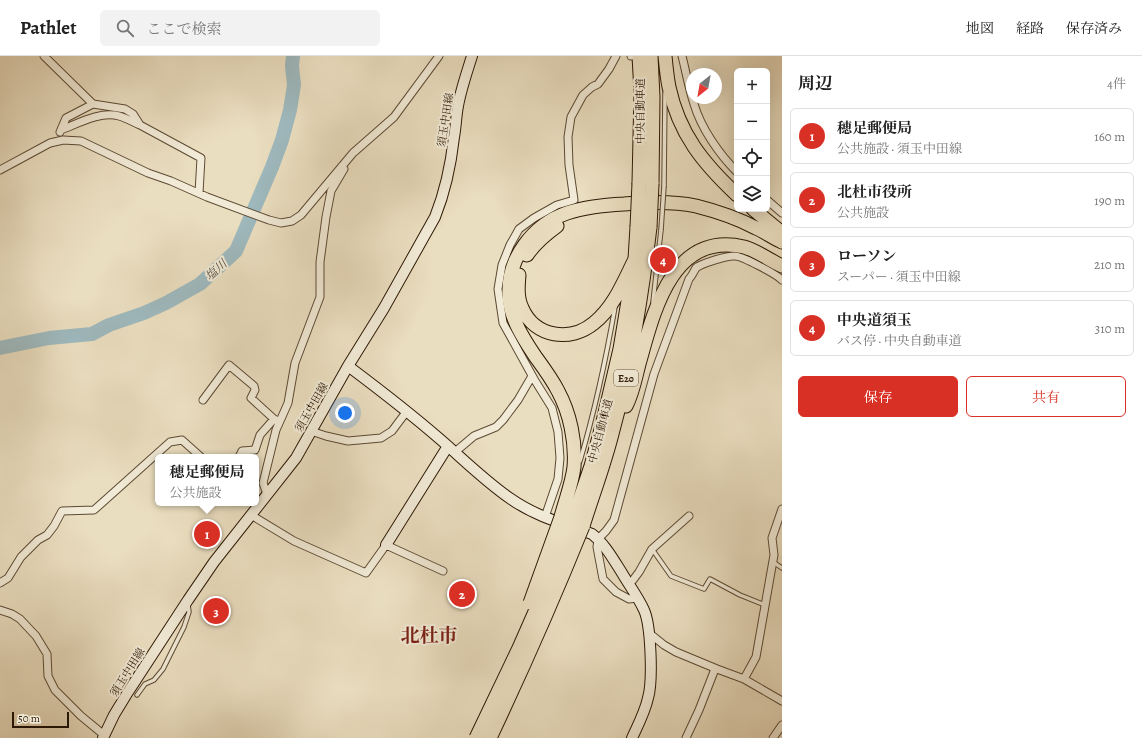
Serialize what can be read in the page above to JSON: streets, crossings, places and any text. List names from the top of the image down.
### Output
{
  "streets": {
    "highway": ["中央自動車道", "E20"],
    "main road": ["須玉中田線"]
  },
  "districts": ["北杜市"],
  "water": ["塩川"],
  "scale_bar": "50 m",
  "north": "bottom left",
  "page": {
    "header": "Pathlet",
    "search": "ここで検索",
    "nav": ["地図", "経路", "保存済み"],
    "heading": ["周辺", "4件"],
    "map_buttons": ["+", "−"],
    "list": [
      {
        "mark": "1",
        "name": "穂足郵便局",
        "note": "公共施設 · 須玉中田線",
        "value": "160 m"
      },
      {
        "mark": "2",
        "name": "北杜市役所",
        "note": "公共施設",
        "value": "190 m"
      },
      {
        "mark": "3",
        "name": "ローソン",
        "note": "スーパー · 須玉中田線",
        "value": "210 m"
      },
      {
        "mark": "4",
        "name": "中央道須玉",
        "note": "バス停 · 中央自動車道",
        "value": "310 m"
      }
    ],
    "pins": [
      "4",
      "1",
      "2",
      "3"
    ],
    "buttons": ["保存", "共有"],
    "popup": ["穂足郵便局", "公共施設"],
    "scale": "50 m"
  }
}
